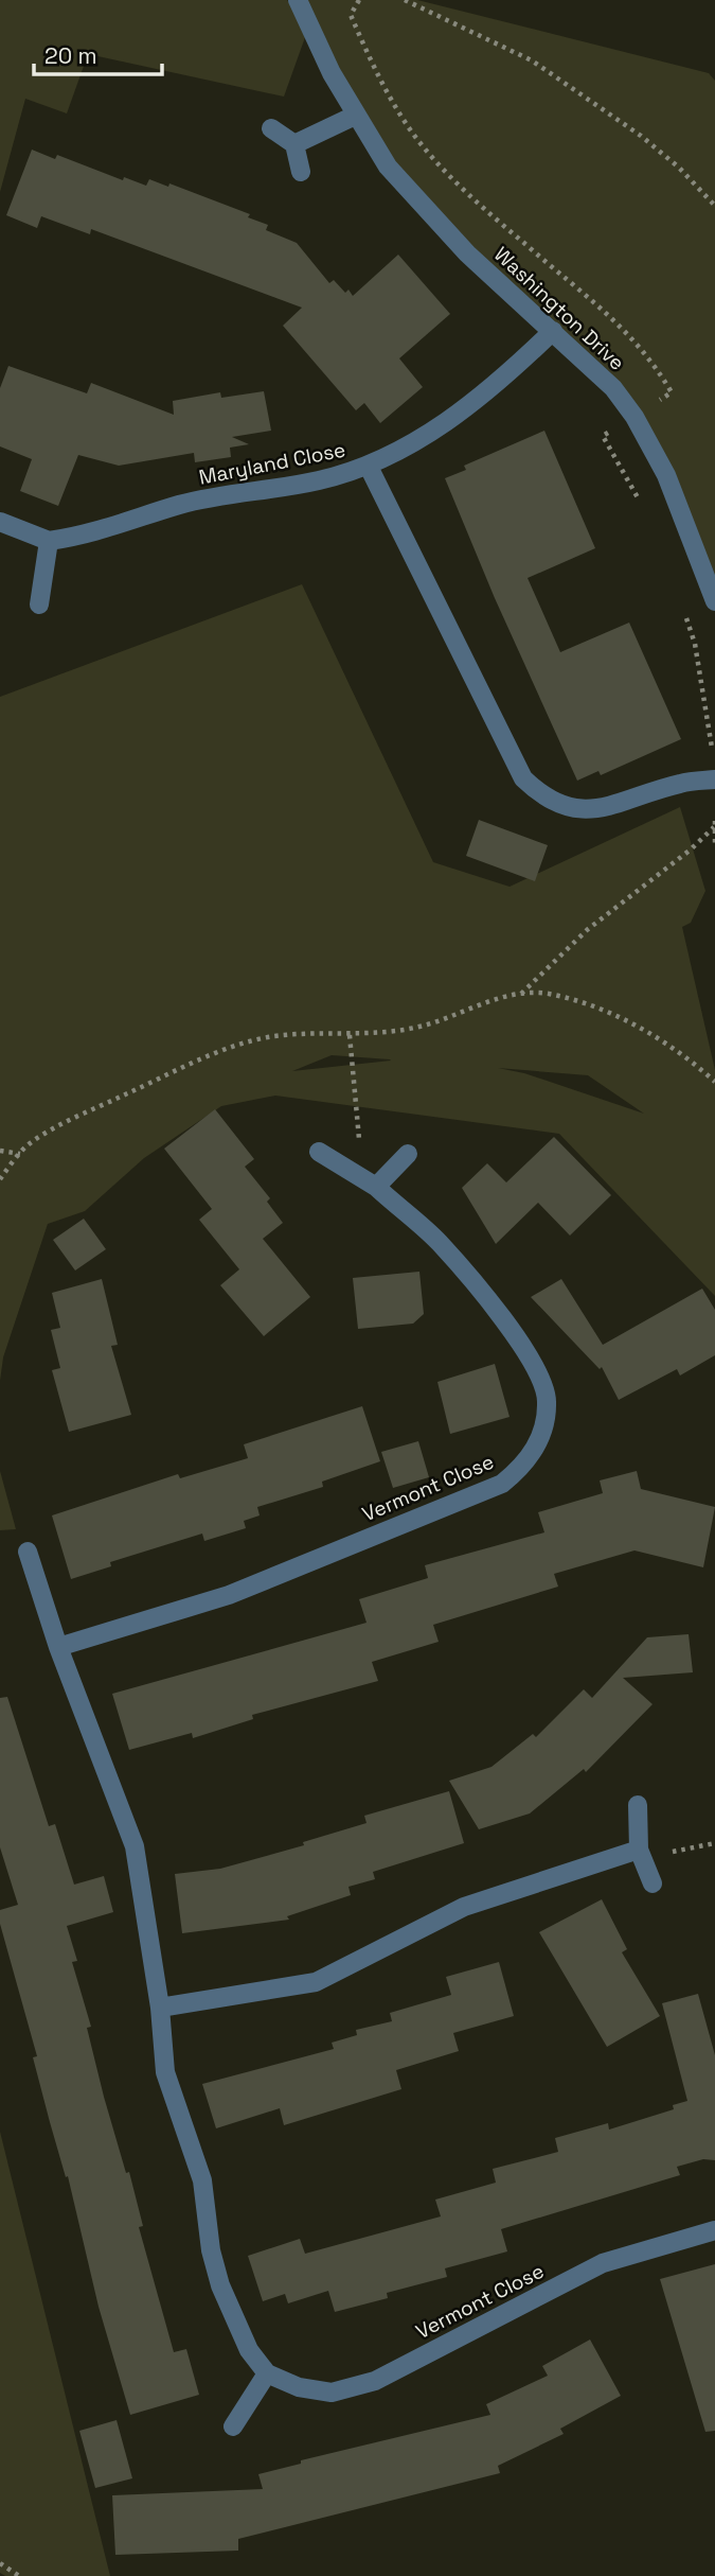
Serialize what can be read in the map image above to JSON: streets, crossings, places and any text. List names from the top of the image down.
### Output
{
  "streets": {
    "street": ["Washington Drive", "Maryland Close", "Vermont Close"]
  },
  "crossings": [
    ["Washington Drive", "Maryland Close"]
  ],
  "scale_bar": "20 m"
}
